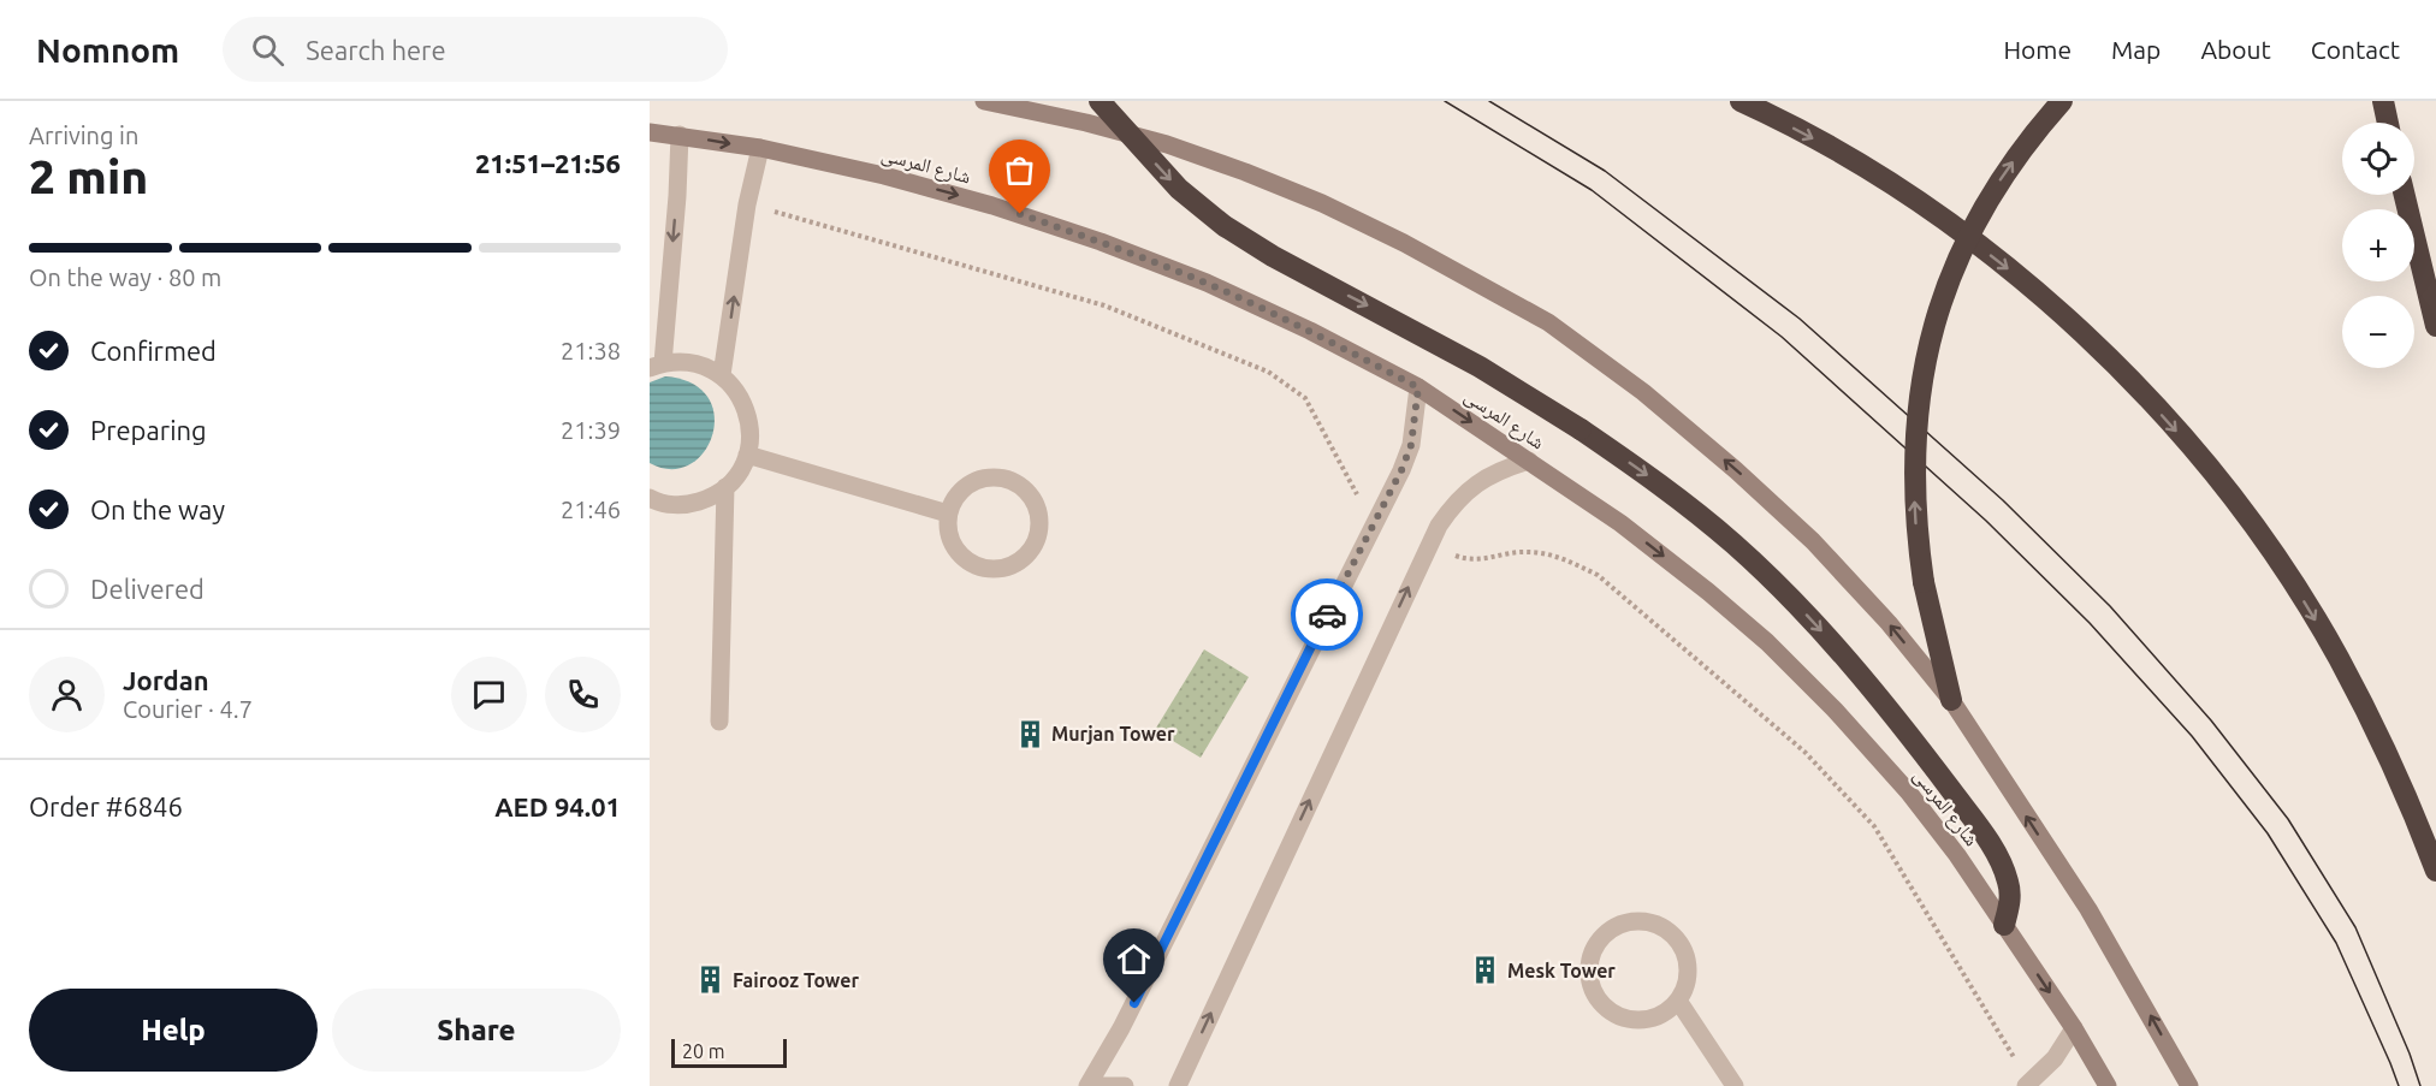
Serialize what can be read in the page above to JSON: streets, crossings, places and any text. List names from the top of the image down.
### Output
{
  "streets": {
    "main road": ["شارع المرسى"]
  },
  "places": {
    "building": ["Murjan Tower", "Mesk Tower", "Fairooz Tower"]
  },
  "scale_bar": "20 m",
  "page": {
    "header": "Nomnom",
    "search": "Search here",
    "nav": [
      "Home",
      "Map",
      "About",
      "Contact"
    ],
    "heading": ["2 min", "Arriving in", "21:51–21:56"],
    "panel": [
      "Jordan",
      "Courier · 4.7",
      "Order #6846",
      "AED 94.01"
    ],
    "map_buttons": ["+", "−"],
    "bar": "On the way · 80 m",
    "list": [
      ["Confirmed", "21:38"],
      ["Preparing", "21:39"],
      ["On the way", "21:46"],
      "Delivered"
    ],
    "buttons": ["Help", "Share"],
    "scale": "20 m"
  }
}
